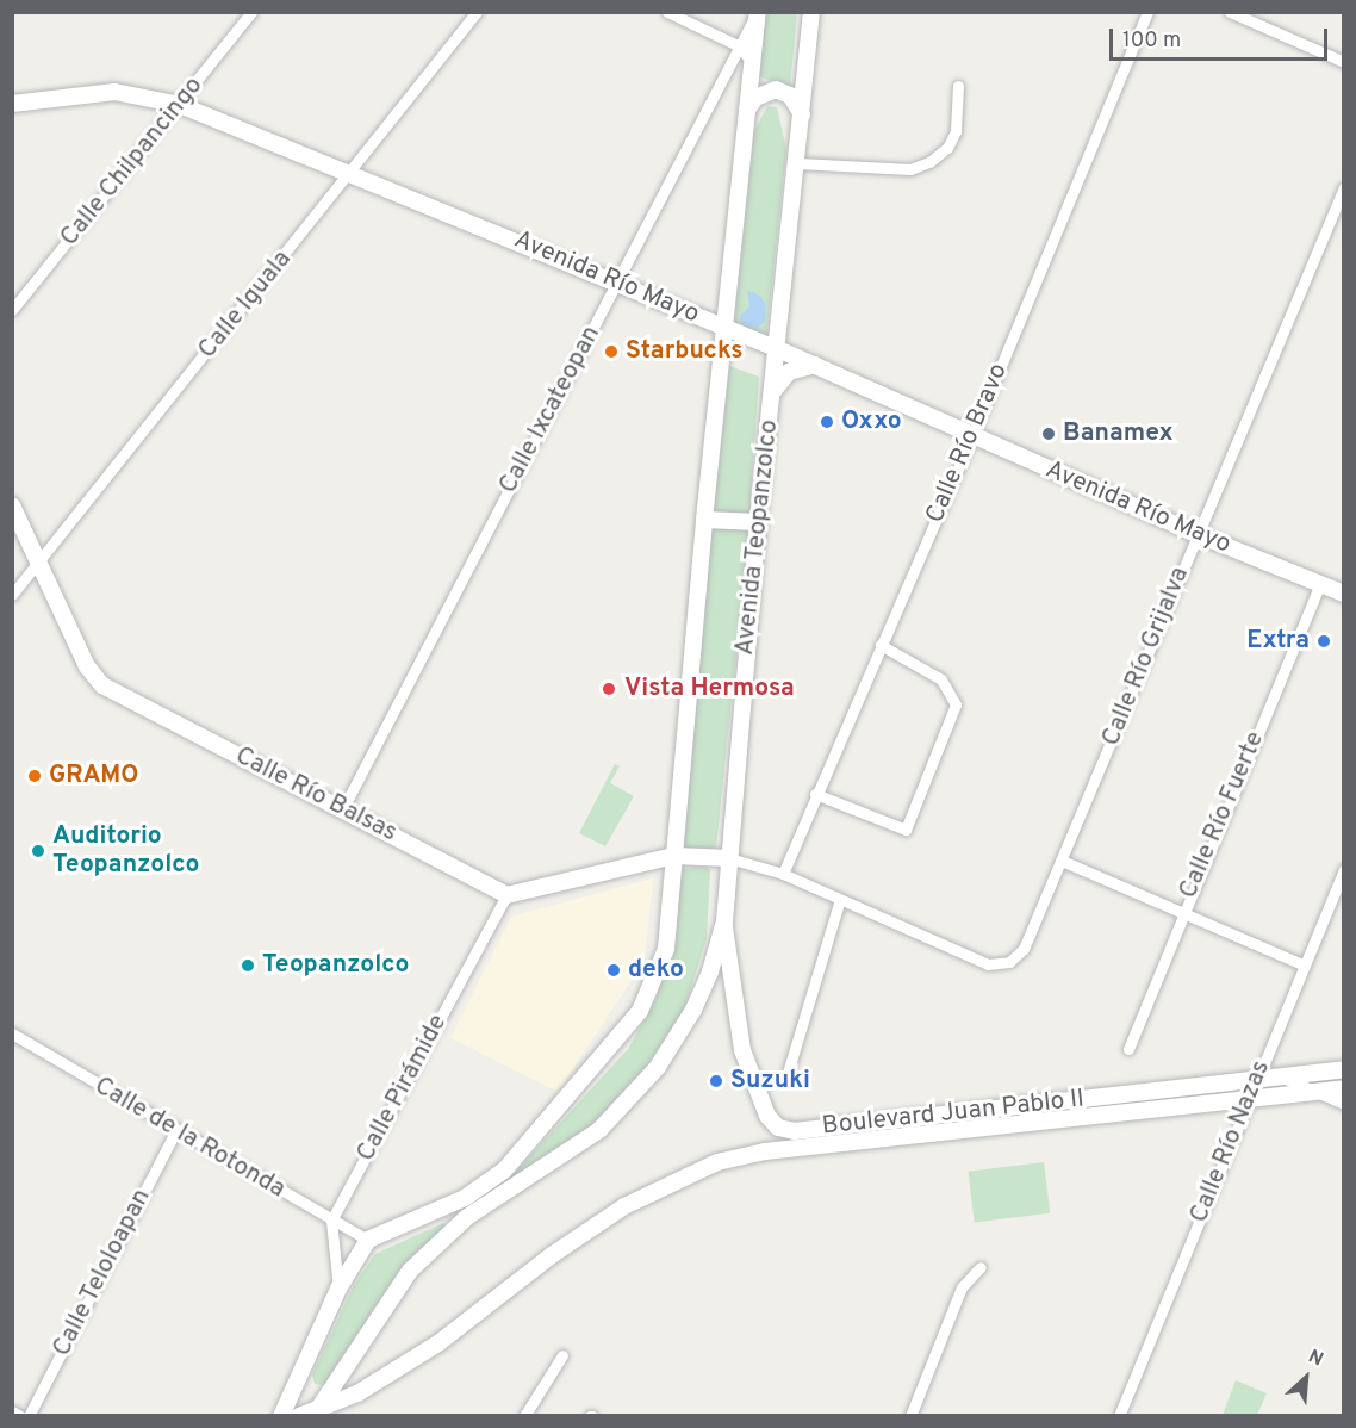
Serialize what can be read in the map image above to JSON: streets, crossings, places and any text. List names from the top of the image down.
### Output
{
  "streets": {
    "street": [
      "Calle Chilpancingo",
      "Avenida Río Mayo",
      "Calle Iguala",
      "Calle Ixcateopan",
      "Calle Río Bravo",
      "Avenida Teopanzolco",
      "Calle Río Grijalva",
      "Calle Río Balsas",
      "Calle Río Fuerte",
      "Calle Pirámide",
      "Boulevard Juan Pablo II",
      "Calle de la Rotonda",
      "Calle Río Nazas",
      "Calle Teloloapan"
    ]
  },
  "crossings": [
    ["Calle Chilpancingo", "Avenida Río Mayo"],
    ["Avenida Río Mayo", "Calle Iguala"],
    ["Avenida Río Mayo", "Calle Ixcateopan"],
    ["Avenida Río Mayo", "Calle Río Bravo"],
    ["Avenida Río Mayo", "Avenida Teopanzolco"],
    ["Avenida Río Mayo", "Calle Río Grijalva"],
    ["Avenida Río Mayo", "Calle Río Fuerte"],
    ["Calle Iguala", "Calle Río Balsas"],
    ["Calle Ixcateopan", "Calle Río Balsas"],
    ["Avenida Teopanzolco", "Boulevard Juan Pablo II"],
    ["Calle Río Balsas", "Calle Pirámide"],
    ["Calle Pirámide", "Calle de la Rotonda"],
    ["Boulevard Juan Pablo II", "Calle Río Nazas"],
    ["Calle de la Rotonda", "Calle Teloloapan"]
  ],
  "places": [
    "Starbucks",
    "Oxxo",
    "Banamex",
    "Extra",
    "Vista Hermosa",
    "GRAMO",
    "Auditorio Teopanzolco",
    "Teopanzolco",
    "deko",
    "Suzuki"
  ],
  "scale_bar": "100 m",
  "north": "top right"
}
